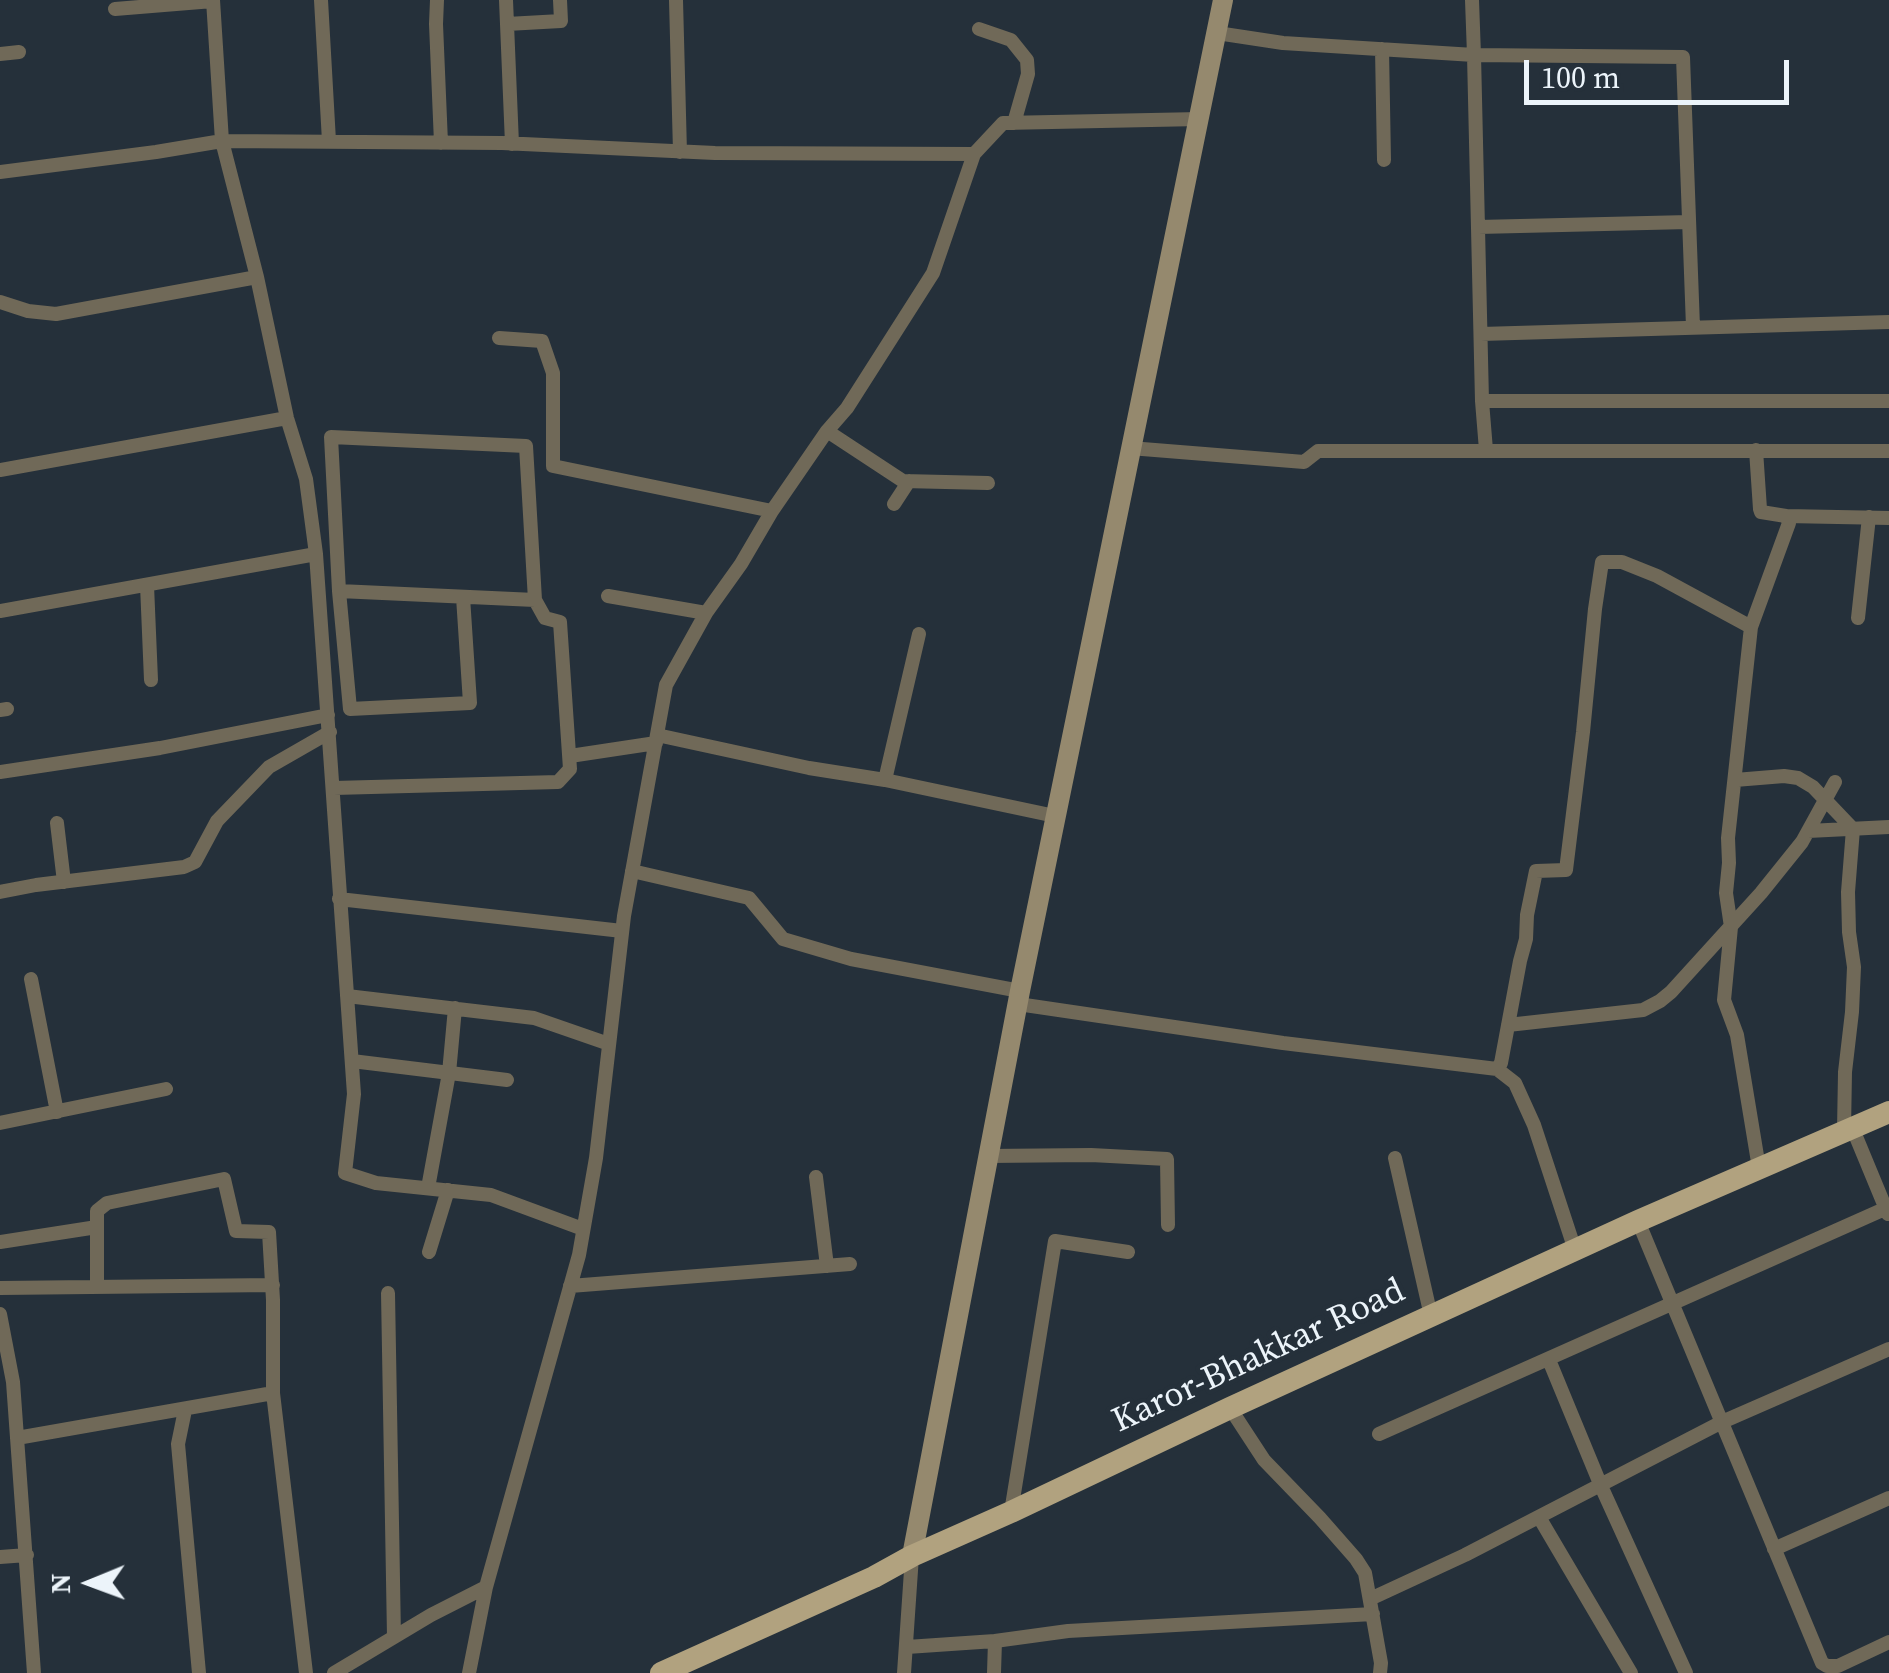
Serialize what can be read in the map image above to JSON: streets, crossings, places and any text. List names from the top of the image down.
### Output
{
  "streets": {
    "main road": ["Karor-Bhakkar Road"]
  },
  "scale_bar": "100 m",
  "north": "left"
}
